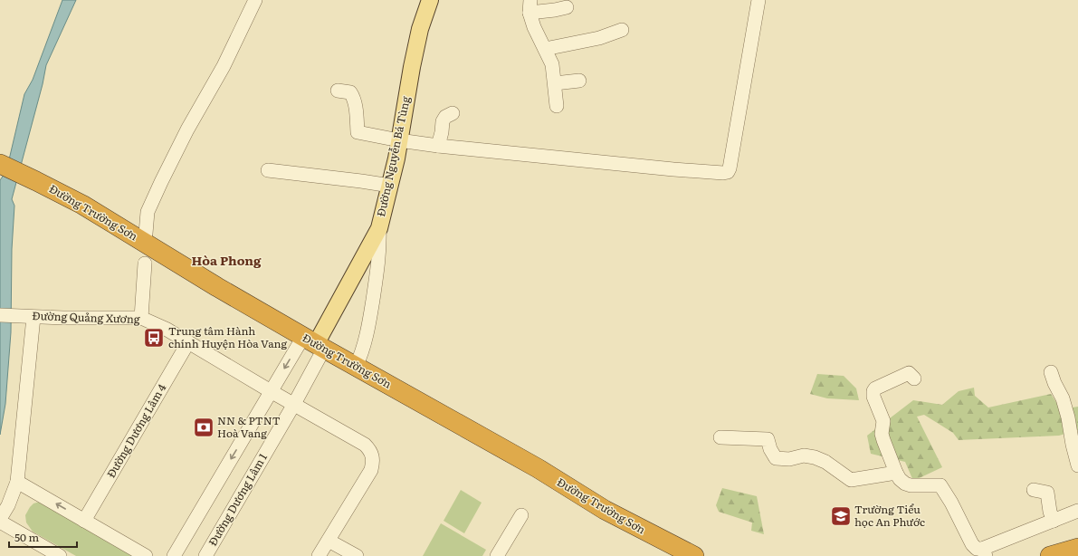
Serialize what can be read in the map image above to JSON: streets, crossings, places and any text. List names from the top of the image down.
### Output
{
  "streets": {
    "highway": ["Đường Trường Sơn"],
    "main road": ["Đường Nguyễn Bá Tùng"],
    "street": ["Đường Quảng Xương", "Đường Dương Lâm 4", "Đường Dương Lâm 1"]
  },
  "crossings": [
    ["Đường Nguyễn Bá Tùng", "Đường Trường Sơn"],
    ["Đường Nguyễn Bá Tùng", "Đường Dương Lâm 1"],
    ["Đường Trường Sơn", "Đường Dương Lâm 1"],
    ["Đường Quảng Xương", "Đường Dương Lâm 4"],
    ["Đường Quảng Xương", "Đường Dương Lâm 1"]
  ],
  "districts": ["Hòa Phong"],
  "places": {
    "bus stop": ["Trung tâm Hành chính Huyện Hòa Vang"],
    "bank": ["NN & PTNT Hoà Vang"],
    "school or university": ["Trường Tiểu học An Phước"]
  },
  "scale_bar": "50 m"
}
